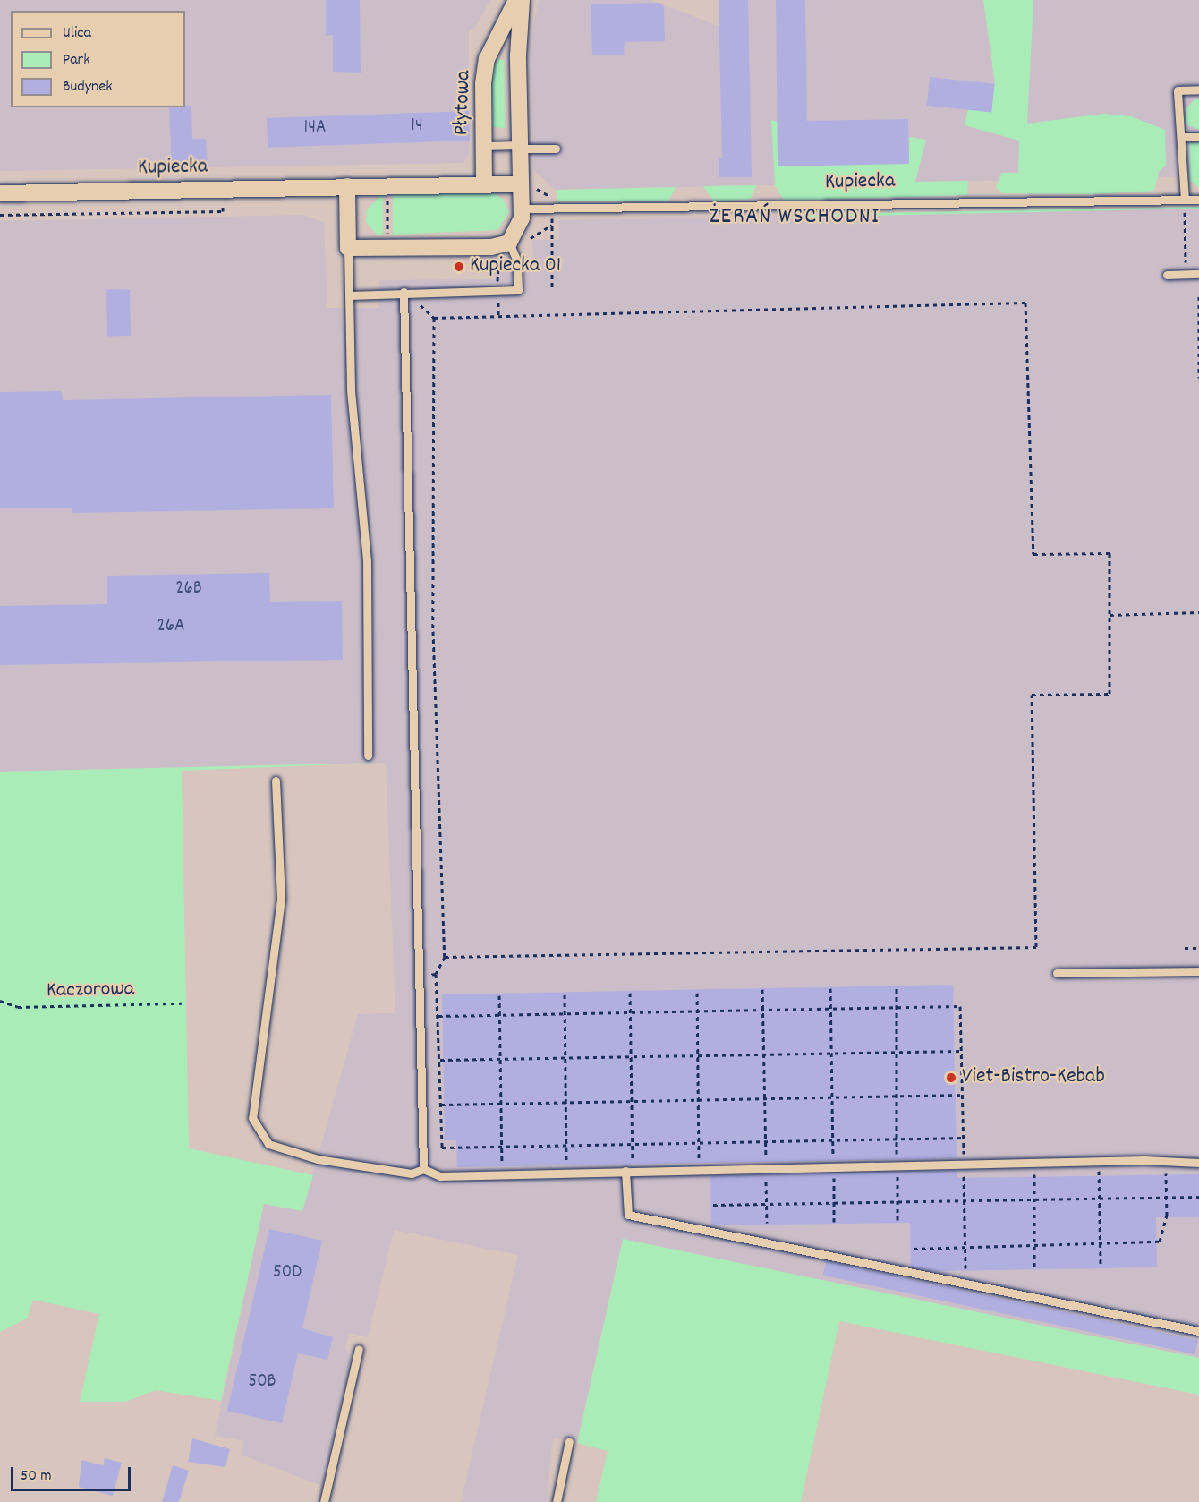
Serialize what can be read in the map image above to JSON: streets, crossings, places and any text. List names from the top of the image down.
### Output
{
  "streets": {
    "street": ["Płytowa", "Kupiecka"],
    "path": ["Kaczorowa"]
  },
  "crossings": [
    ["Płytowa", "Kupiecka"]
  ],
  "districts": ["ŻERAŃ WSCHODNI"],
  "places": ["Kupiecka 01", "Viet-Bistro-Kebab"],
  "house_numbers": [
    "14",
    "14A",
    "26B",
    "26A",
    "50D",
    "50B"
  ],
  "legend": ["Ulica", "Park", "Budynek"],
  "scale_bar": "50 m"
}
